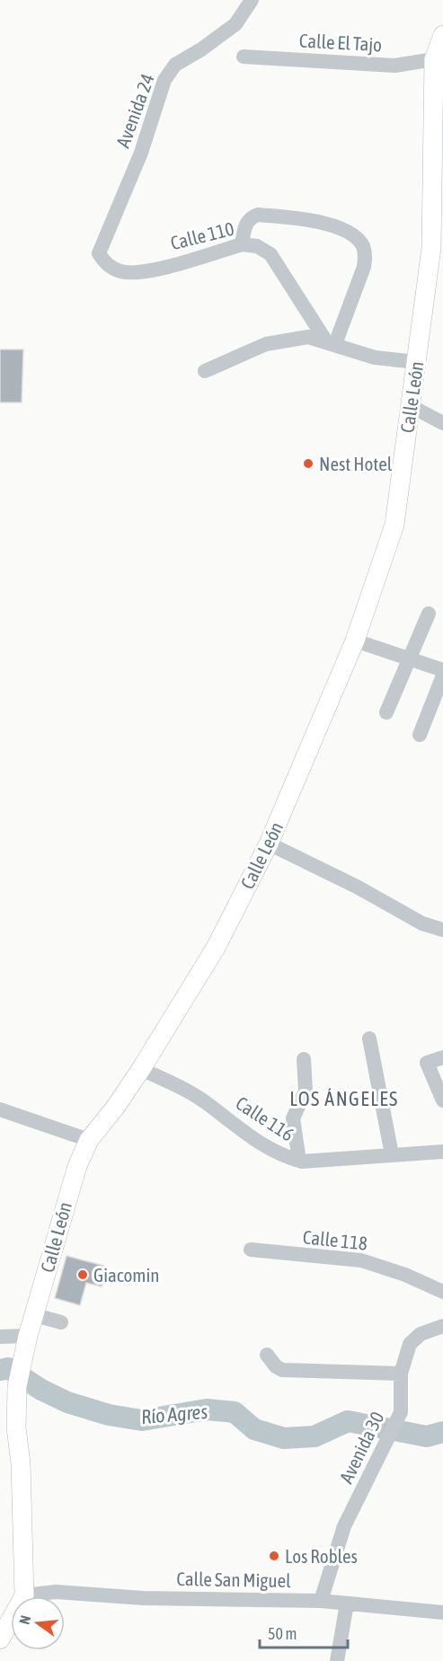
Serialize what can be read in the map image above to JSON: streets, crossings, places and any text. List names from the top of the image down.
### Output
{
  "streets": {
    "main road": ["Calle León"],
    "street": [
      "Calle El Tajo",
      "Avenida 24",
      "Calle 110",
      "Calle 116",
      "Calle 118",
      "Avenida 30",
      "Calle San Miguel"
    ]
  },
  "crossings": [
    ["Calle El Tajo", "Calle León"],
    ["Avenida 24", "Calle 110"],
    ["Calle León", "Calle 116"],
    ["Calle León", "Calle San Miguel"],
    ["Avenida 30", "Calle San Miguel"]
  ],
  "districts": ["LOS ÁNGELES"],
  "water": ["Río Agres"],
  "places": ["Nest Hotel", "Giacomin", "Los Robles"],
  "scale_bar": "50 m",
  "north": "left"
}
